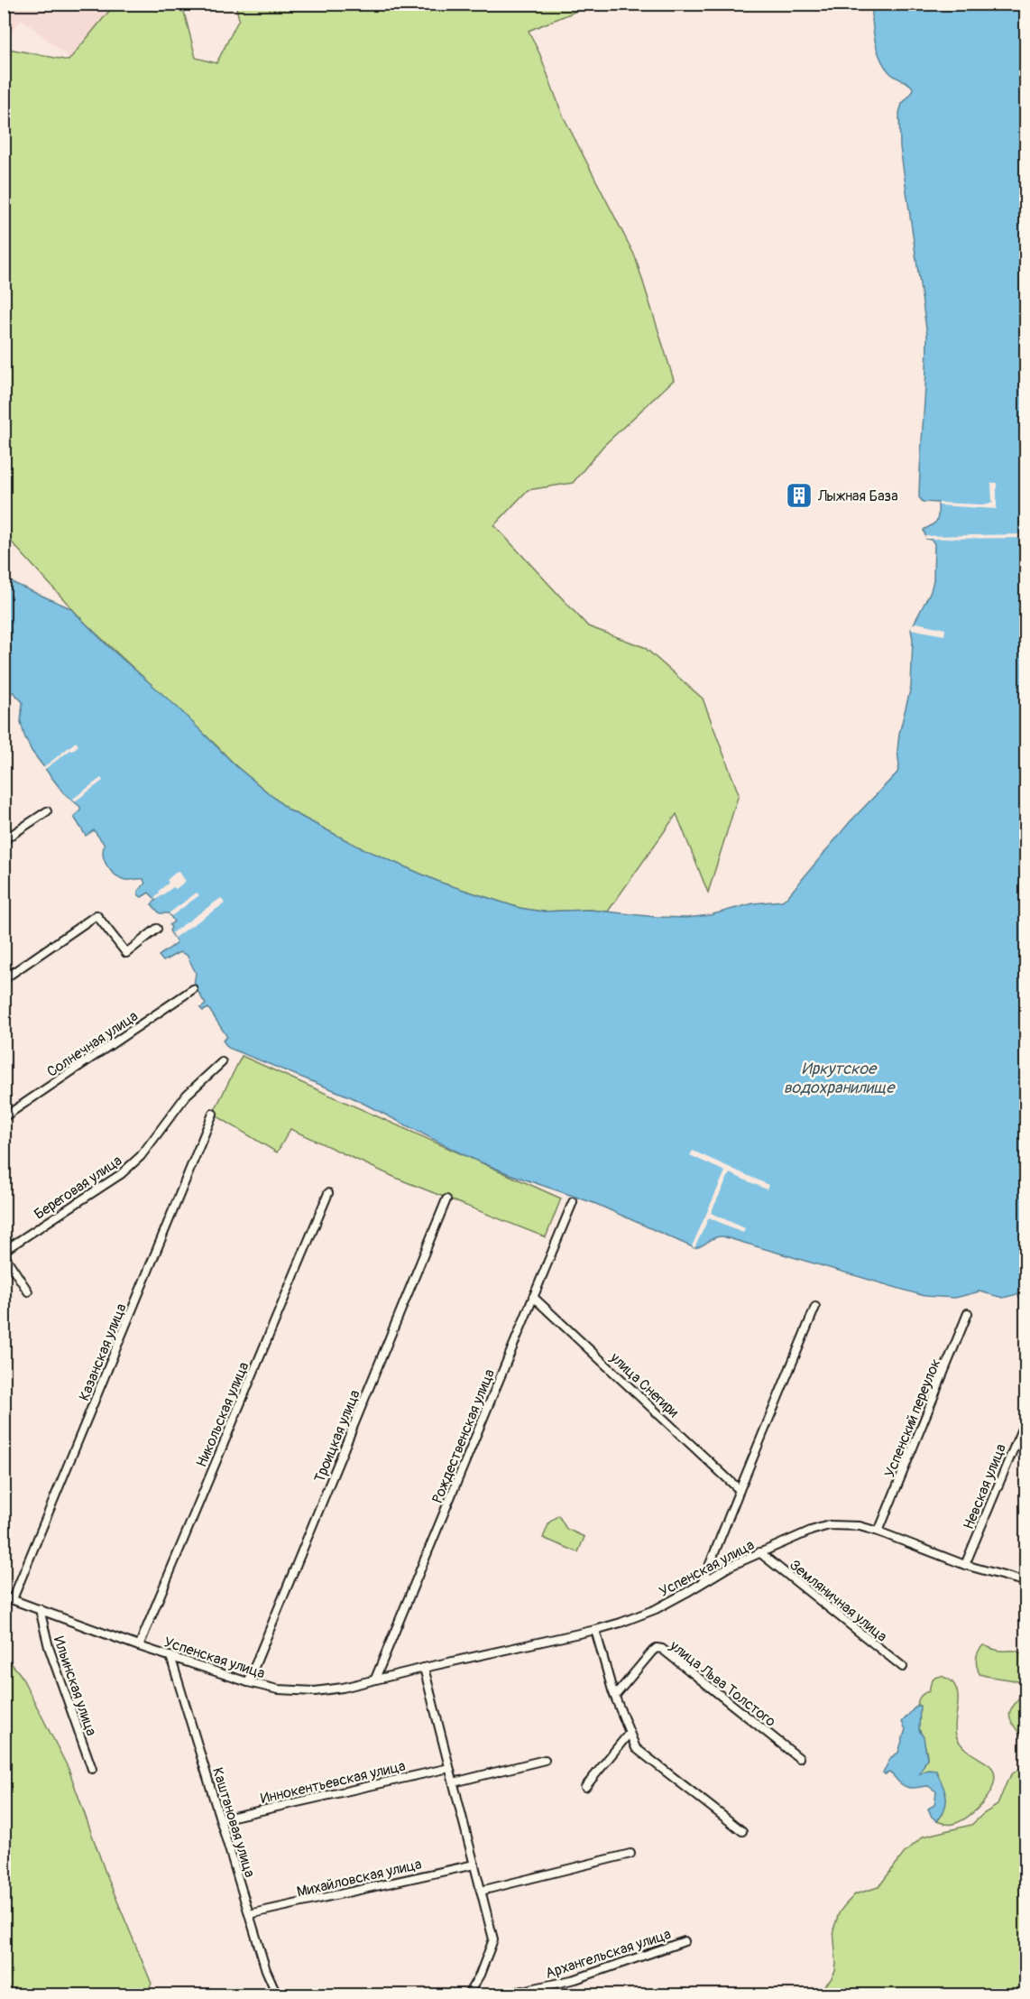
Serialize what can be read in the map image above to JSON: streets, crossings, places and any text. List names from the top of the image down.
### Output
{
  "streets": {
    "street": [
      "Солнечная улица",
      "Береговая улица",
      "Казанская улица",
      "улица Снегири",
      "Никольская улица",
      "Успенский переулок",
      "Троицкая улица",
      "Рождественская улица",
      "Невская улица",
      "Успенская улица",
      "Земляничная улица",
      "улица Льва Толстого",
      "Ильинская улица",
      "Иннокентьевская улица",
      "Каштановая улица",
      "Михайловская улица",
      "Архангельская улица"
    ]
  },
  "crossings": [
    ["Казанская улица", "Успенская улица"],
    ["улица Снегири", "Рождественская улица"],
    ["Никольская улица", "Успенская улица"],
    ["Успенский переулок", "Успенская улица"],
    ["Троицкая улица", "Успенская улица"],
    ["Рождественская улица", "Успенская улица"],
    ["Невская улица", "Успенская улица"],
    ["Успенская улица", "Земляничная улица"],
    ["Успенская улица", "Ильинская улица"],
    ["Успенская улица", "Каштановая улица"],
    ["Иннокентьевская улица", "Каштановая улица"],
    ["Каштановая улица", "Михайловская улица"]
  ],
  "water": ["Иркутское водохранилище"],
  "places": {
    "building": ["Лыжная База"]
  }
}
